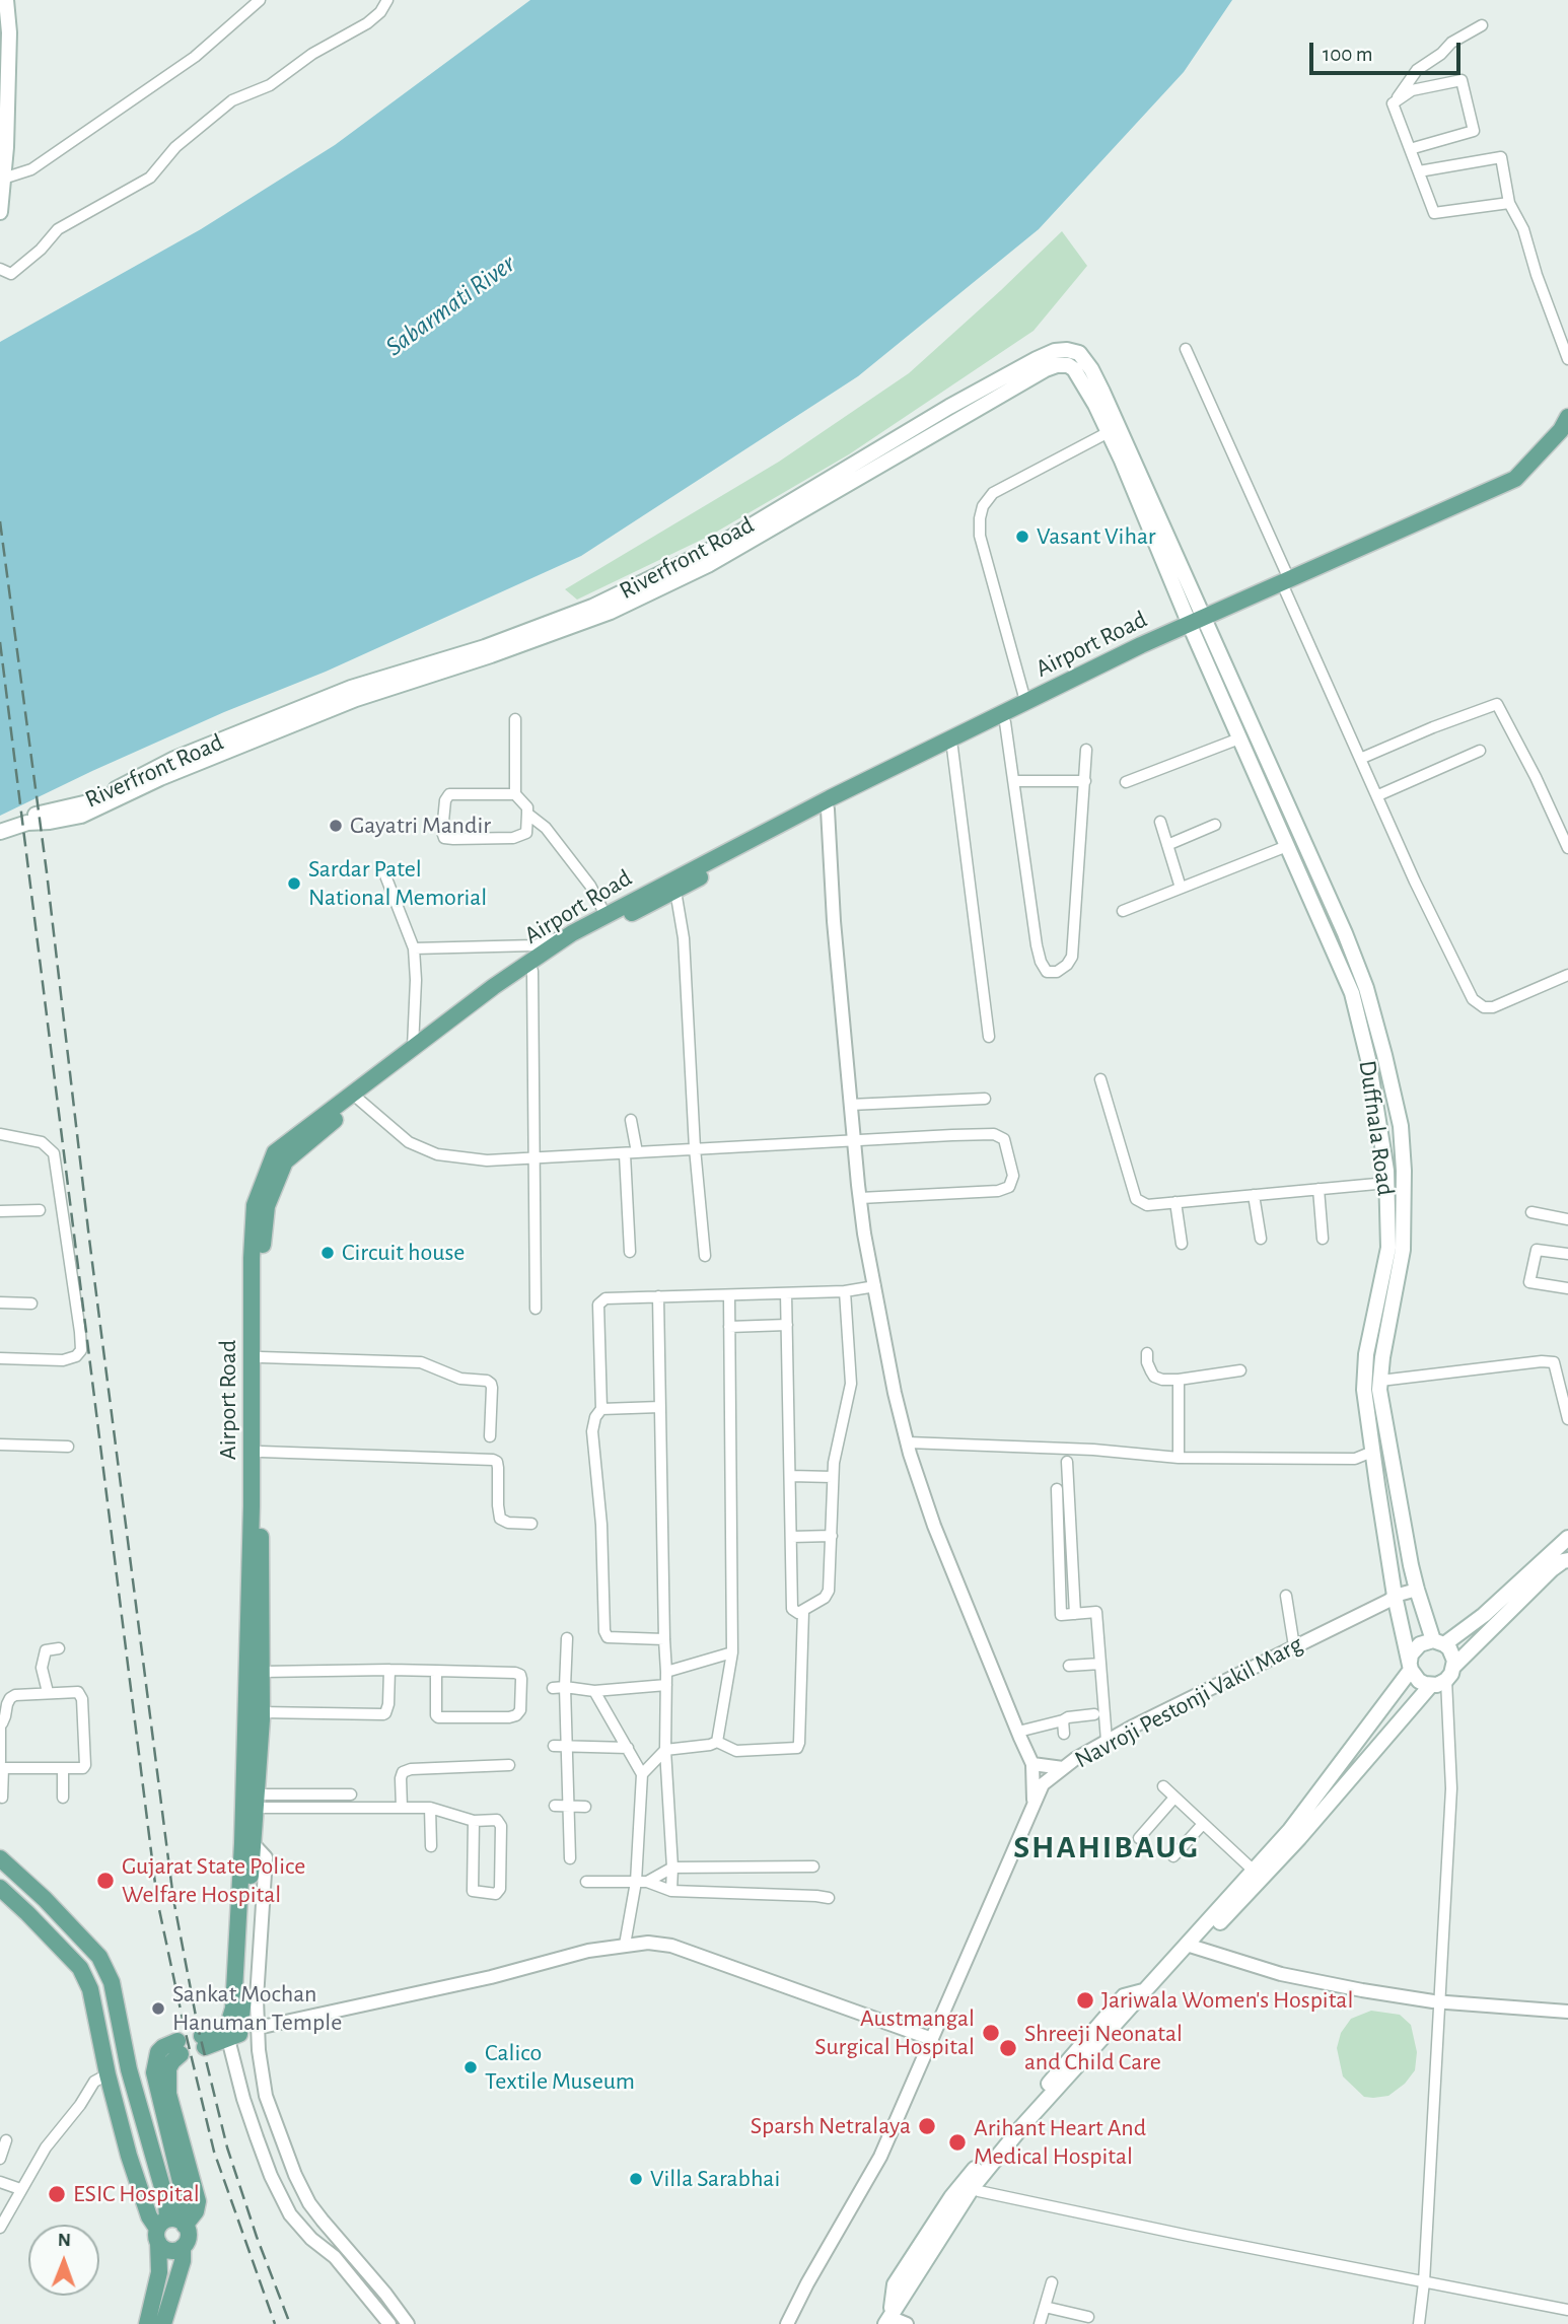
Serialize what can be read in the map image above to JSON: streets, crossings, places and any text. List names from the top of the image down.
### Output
{
  "streets": {
    "main road": ["Riverfront Road", "Airport Road", "Duffnala Road"],
    "street": ["Navroji Pestonji Vakil Marg"]
  },
  "crossings": [
    ["Riverfront Road", "Airport Road"],
    ["Riverfront Road", "Duffnala Road"],
    ["Airport Road", "Duffnala Road"],
    ["Duffnala Road", "Navroji Pestonji Vakil Marg"]
  ],
  "districts": ["SHAHIBAUG"],
  "water": ["Sabarmati River"],
  "places": [
    "Vasant Vihar",
    "Gayatri Mandir",
    "Sardar Patel National Memorial",
    "Circuit house",
    "Gujarat State Police Welfare Hospital",
    "Jariwala Women's Hospital",
    "Sankat Mochan Hanuman Temple",
    "Austmangal Surgical Hospital",
    "Shreeji Neonatal and Child Care",
    "Calico Textile Museum",
    "Sparsh Netralaya",
    "Arihant Heart And Medical Hospital",
    "Villa Sarabhai",
    "ESIC Hospital"
  ],
  "scale_bar": "100 m",
  "north": "top"
}
